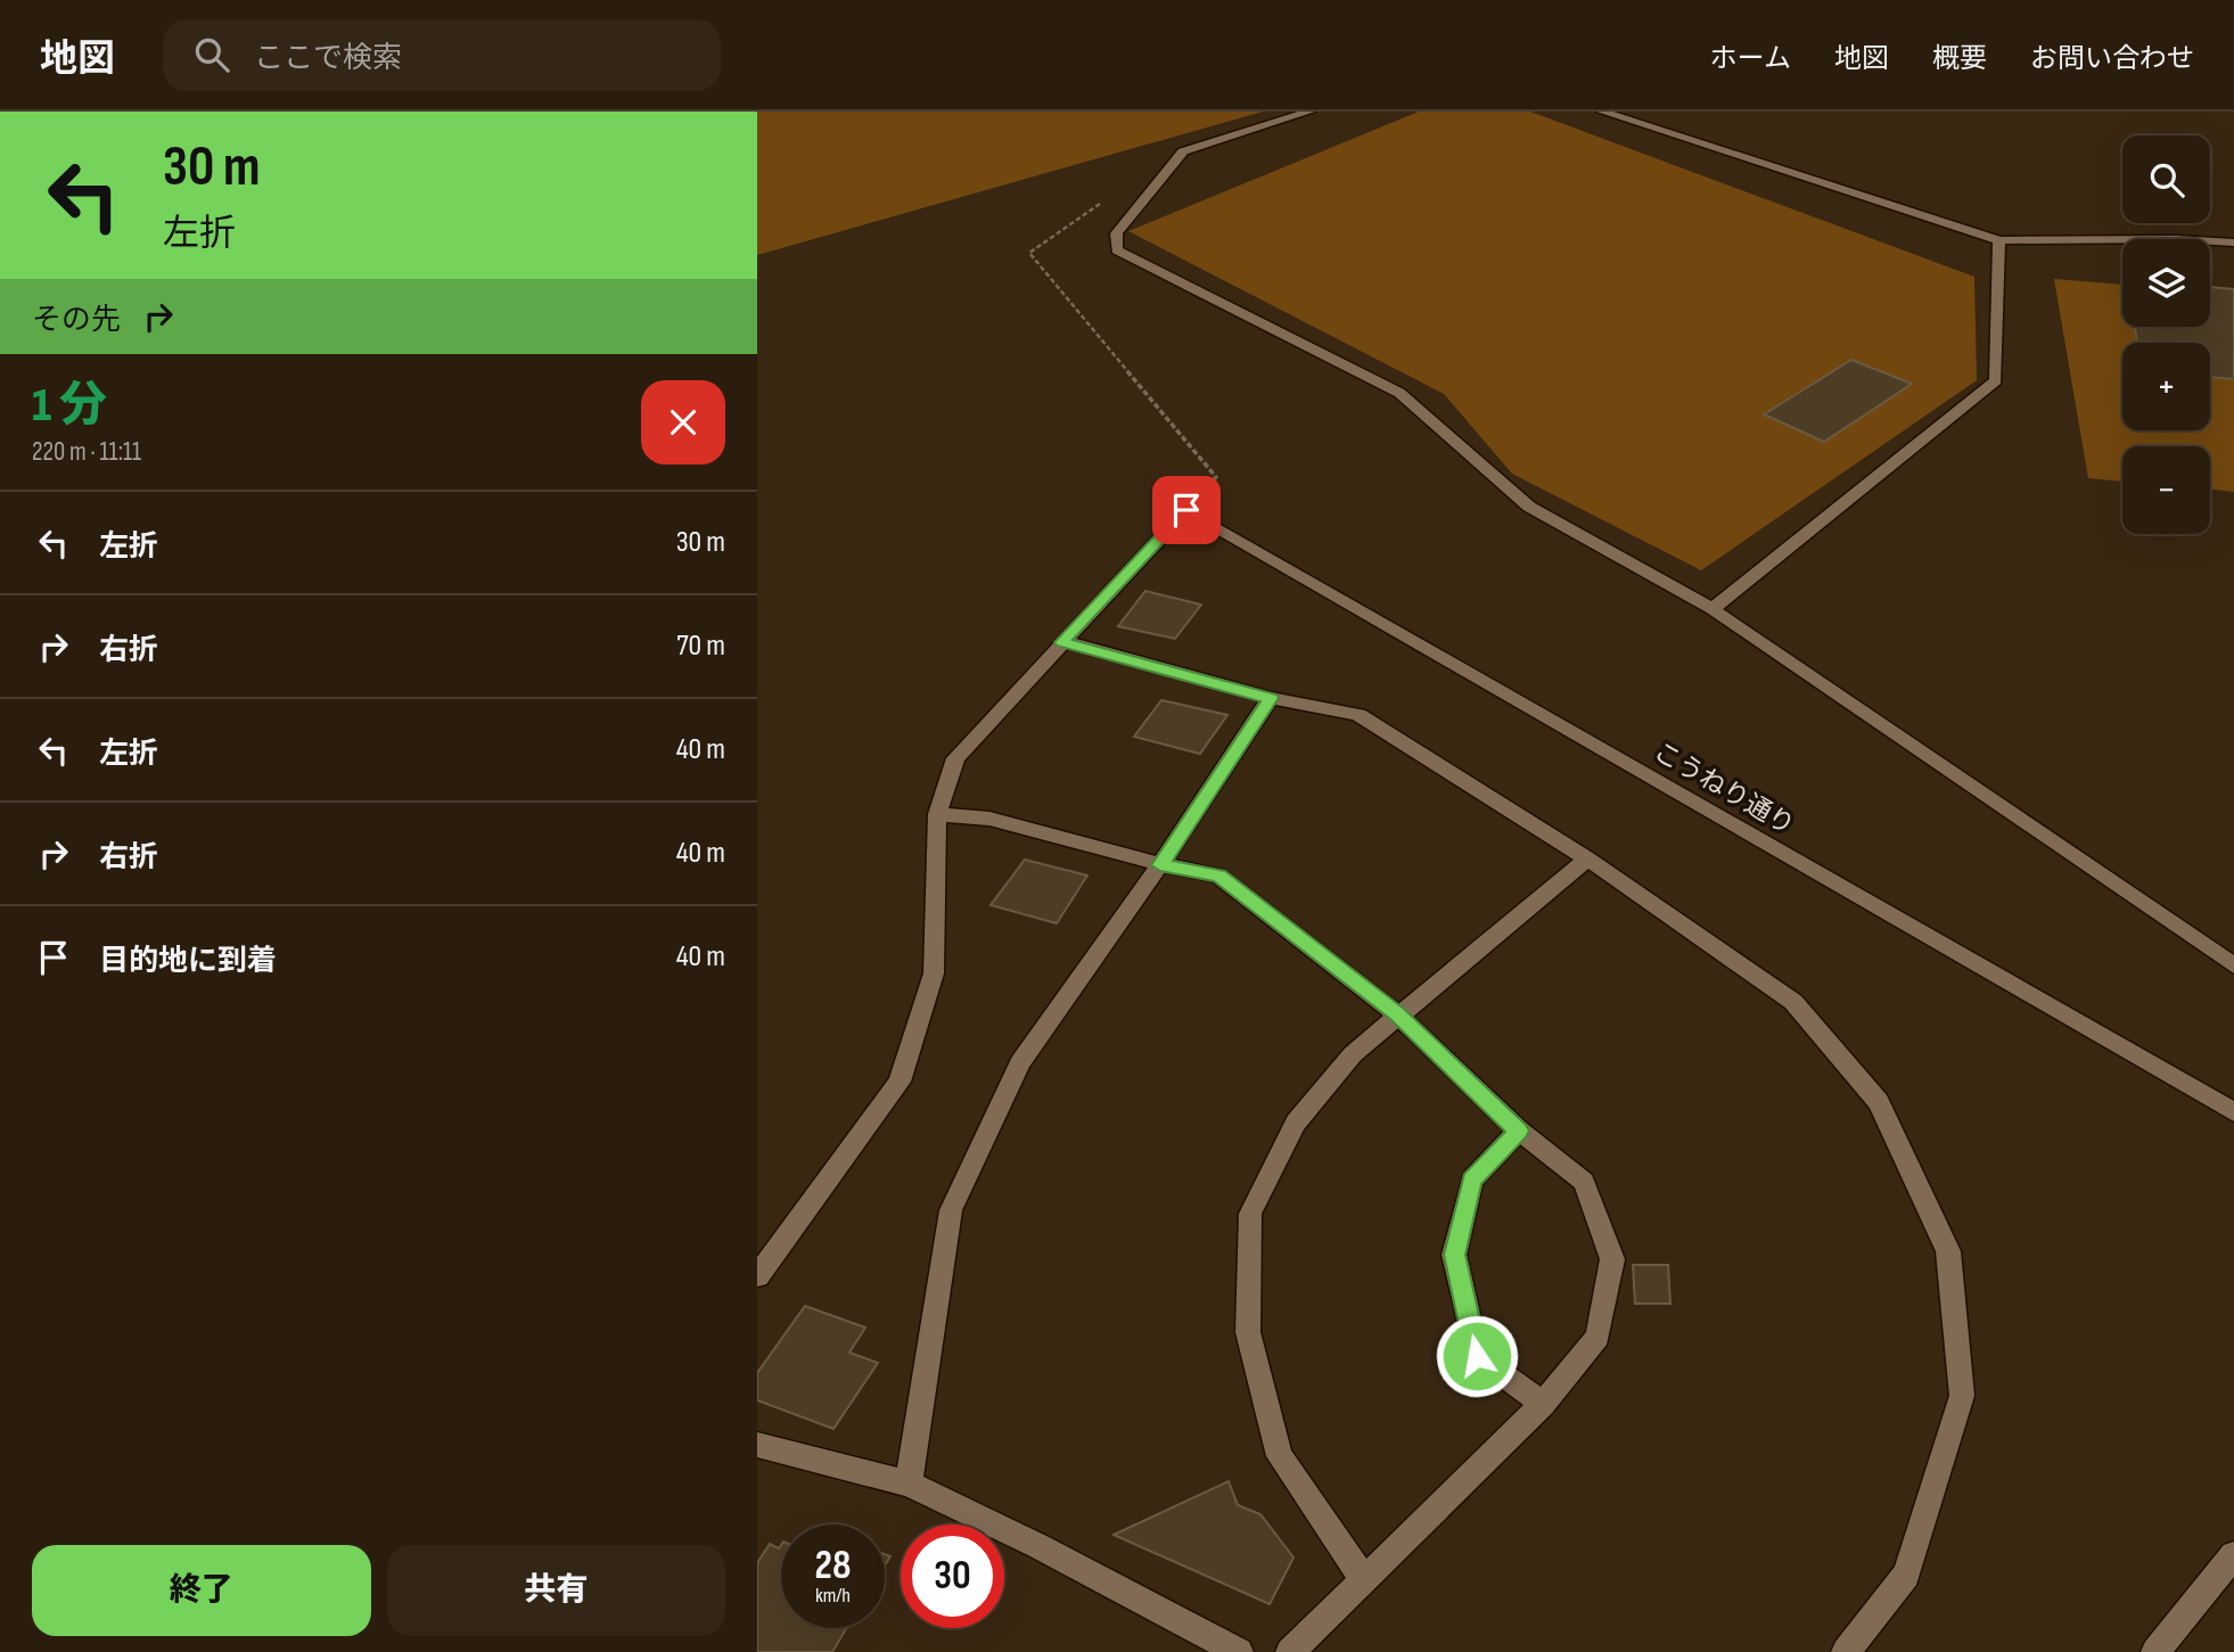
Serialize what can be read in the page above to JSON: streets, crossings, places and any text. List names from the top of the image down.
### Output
{
  "streets": {
    "street": ["こうねり通り"]
  },
  "page": {
    "header": "地図",
    "search": "ここで検索",
    "nav": [
      "ホーム",
      "地図",
      "概要",
      "お問い合わせ"
    ],
    "turn": ["30 m", "左折"],
    "map_buttons": ["+", "−"],
    "then": "その先",
    "heading": ["1 分", "220 m · 11:11"],
    "list": [
      {
        "name": "左折",
        "value": "30 m"
      },
      {
        "name": "右折",
        "value": "70 m"
      },
      {
        "name": "左折",
        "value": "40 m"
      },
      {
        "name": "右折",
        "value": "40 m"
      },
      {
        "name": "目的地に到着",
        "value": "40 m"
      }
    ],
    "speed": "28 km/h",
    "limit": "30",
    "buttons": ["終了", "共有"]
  }
}
